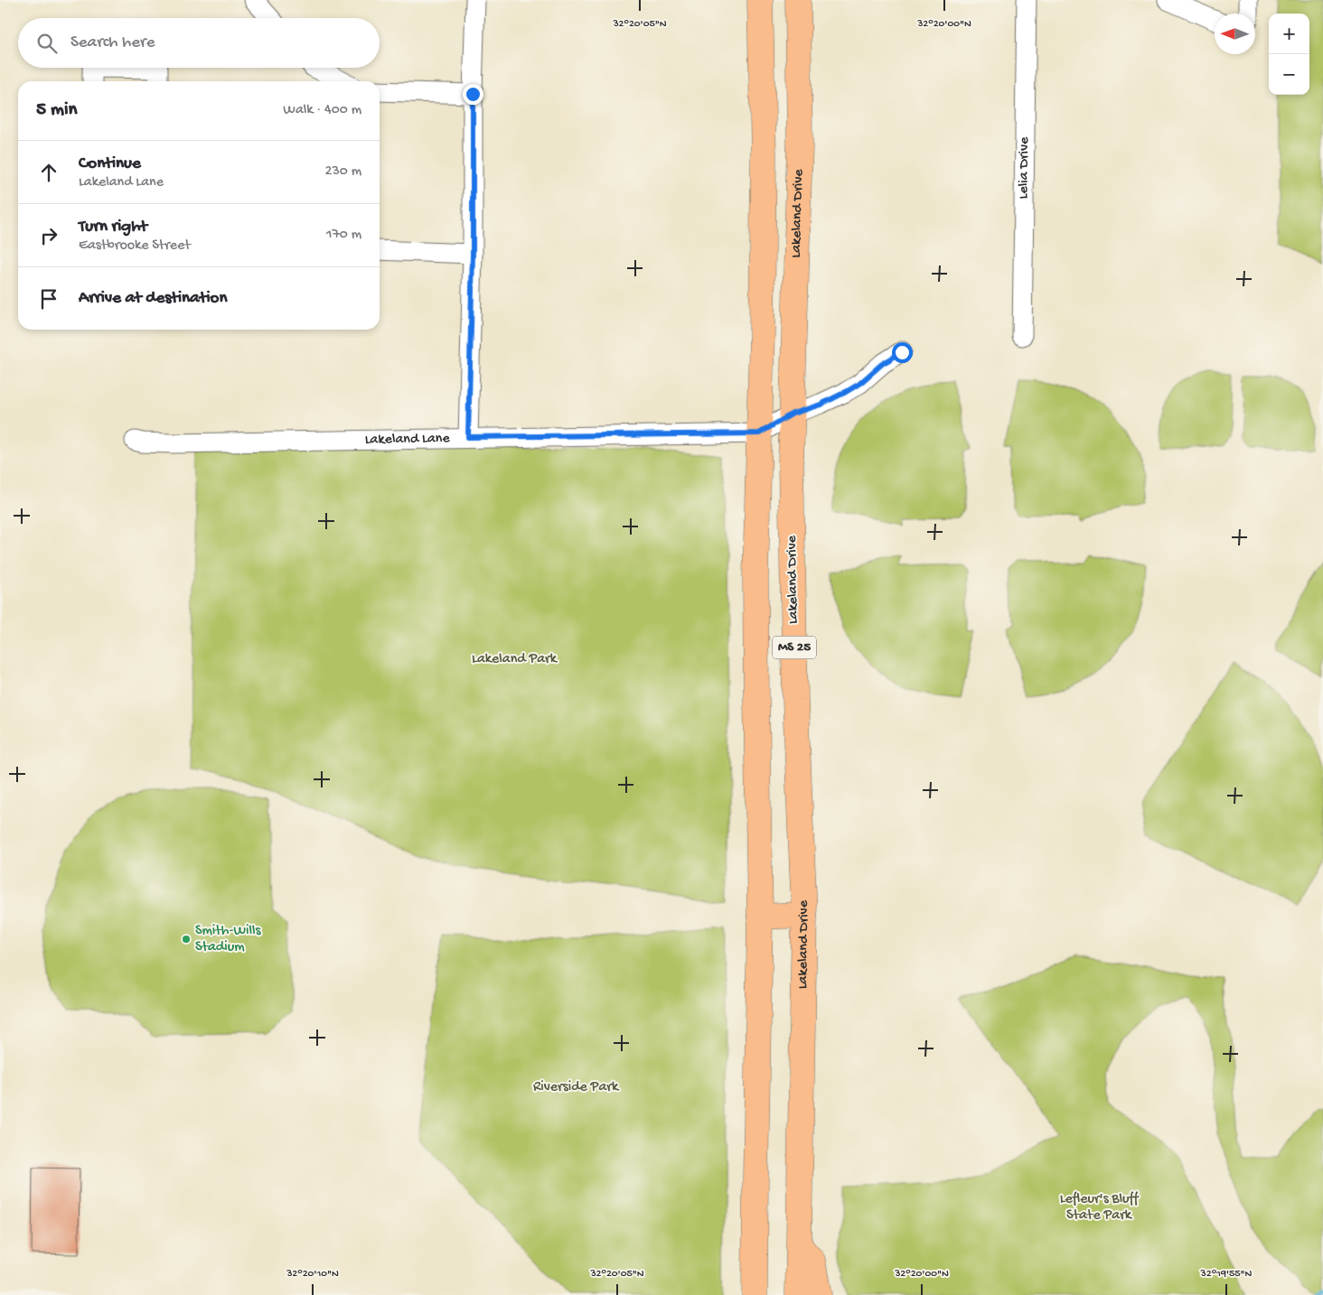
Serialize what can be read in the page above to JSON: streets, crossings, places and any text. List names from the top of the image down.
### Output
{
  "streets": {
    "highway": ["Lakeland Drive", "MS 25"],
    "street": ["Lelia Drive", "Lakeland Lane"]
  },
  "crossings": [
    ["Lakeland Lane", "MS 25"]
  ],
  "parks": ["Lakeland Park", "Riverside Park", "Lefleur's Bluff State Park"],
  "places": ["Smith-Wills Stadium"],
  "north": "left",
  "page": {
    "map_buttons": ["+", "−"],
    "search": "Search here",
    "heading": ["5 min", "Walk · 400 m"],
    "list": [
      ["Continue", "Lakeland Lane", "230 m"],
      ["Turn right", "Eastbrooke Street", "170 m"],
      "Arrive at destination"
    ]
  },
  "coordinates": [
    "32°20'05\"N",
    "32°20'00\"N",
    "32°20'10\"N",
    "32°19'55\"N"
  ]
}
